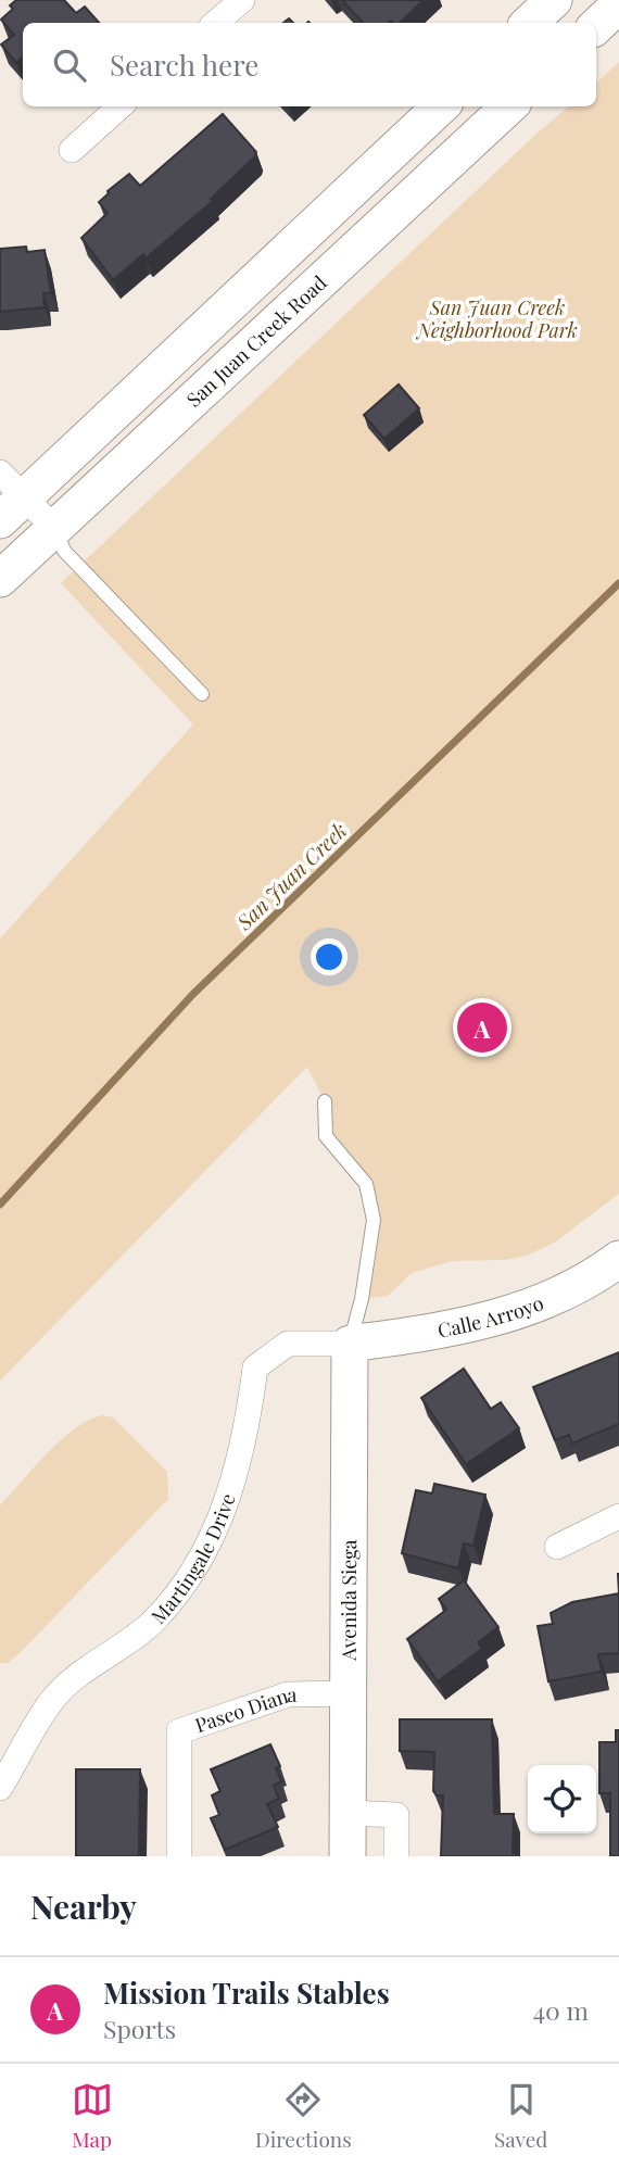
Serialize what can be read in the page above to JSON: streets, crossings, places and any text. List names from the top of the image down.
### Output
{
  "streets": {
    "street": [
      "San Juan Creek Road",
      "Calle Arroyo",
      "Martingale Drive",
      "Avenida Siega",
      "Paseo Diana"
    ]
  },
  "crossings": [
    ["Calle Arroyo", "Martingale Drive"],
    ["Calle Arroyo", "Avenida Siega"],
    ["Martingale Drive", "Avenida Siega"],
    ["Avenida Siega", "Paseo Diana"]
  ],
  "water": ["San Juan Creek"],
  "parks": ["San Juan Creek Neighborhood Park"],
  "page": {
    "search": "Search here",
    "pins": "A",
    "heading": "Nearby",
    "list": [
      {
        "mark": "A",
        "name": "Mission Trails Stables",
        "note": "Sports",
        "value": "40 m"
      }
    ],
    "nav": ["Map", "Directions", "Saved"]
  }
}
